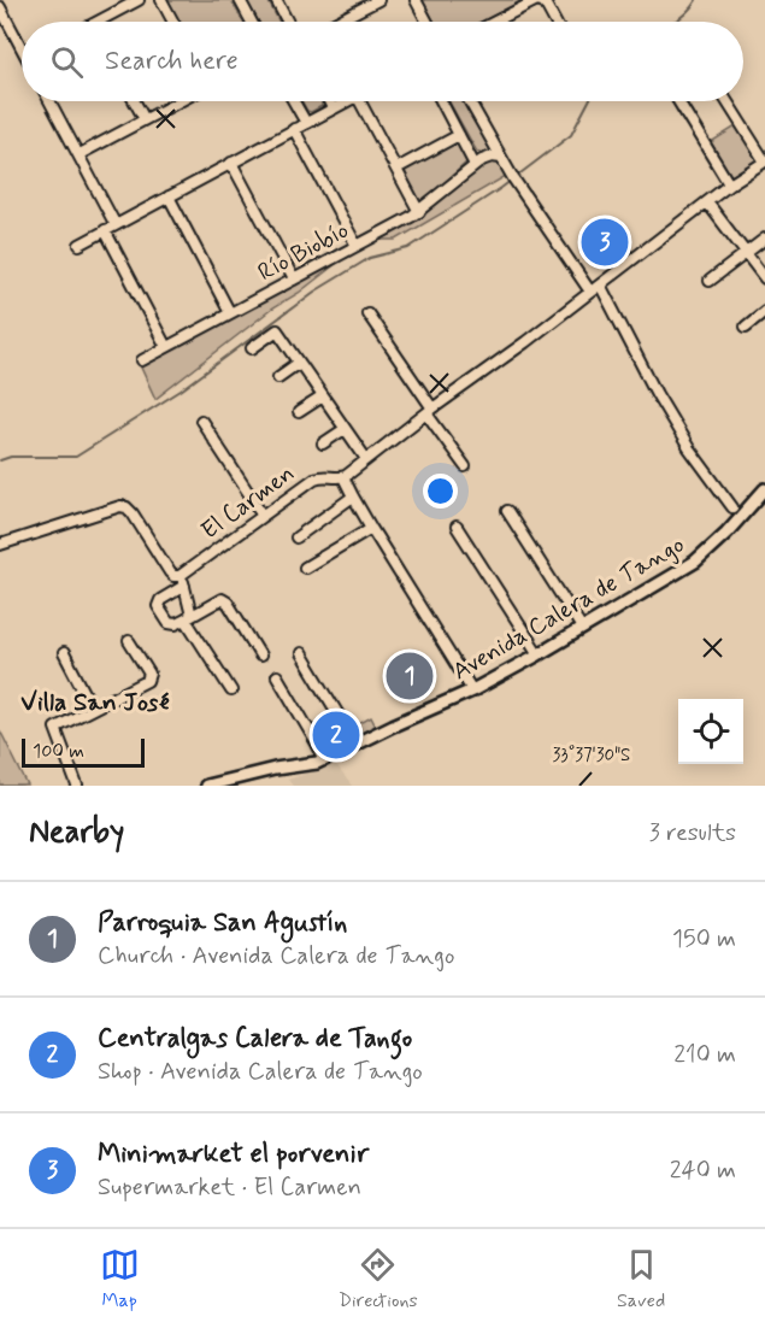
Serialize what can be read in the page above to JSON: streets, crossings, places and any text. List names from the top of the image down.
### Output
{
  "streets": {
    "main road": ["Avenida Calera de Tango"],
    "street": ["Río Biobío", "El Carmen"]
  },
  "districts": ["Villa San José"],
  "scale_bar": "100 m",
  "page": {
    "search": "Search here",
    "pins": ["3", "1", "2"],
    "scale": "100 m",
    "heading": ["Nearby", "3 results"],
    "list": [
      {
        "mark": "1",
        "name": "Parroquia San Agustín",
        "note": "Church · Avenida Calera de Tango",
        "value": "150 m"
      },
      {
        "mark": "2",
        "name": "Centralgas Calera de Tango",
        "note": "Shop · Avenida Calera de Tango",
        "value": "210 m"
      },
      {
        "mark": "3",
        "name": "Minimarket el porvenir",
        "note": "Supermarket · El Carmen",
        "value": "240 m"
      }
    ],
    "nav": ["Map", "Directions", "Saved"]
  },
  "coordinates": ["33°37'30\"S"]
}
